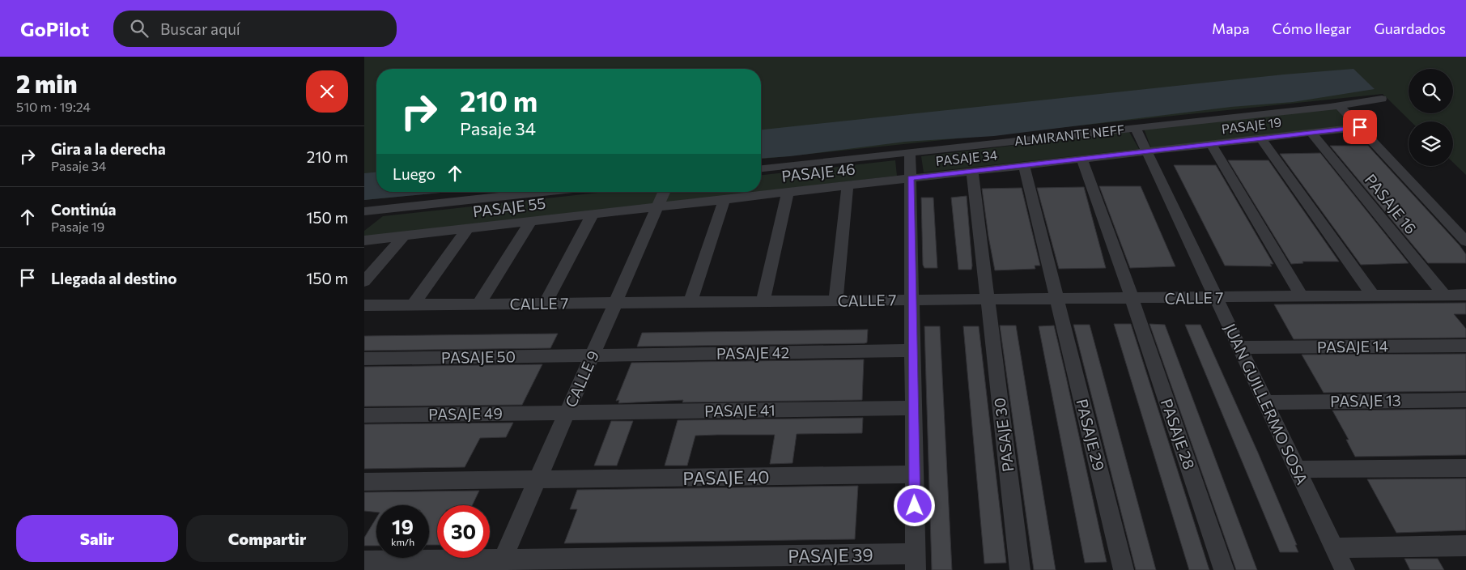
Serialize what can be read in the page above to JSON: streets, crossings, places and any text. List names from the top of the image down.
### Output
{
  "streets": {
    "street": [
      "PASAJE 19",
      "ALMIRANTE NEFF",
      "PASAJE 34",
      "PASAJE 46",
      "PASAJE 16",
      "PASAJE 55",
      "CALLE 7",
      "PASAJE 14",
      "PASAJE 42",
      "PASAJE 50",
      "CALLE 9",
      "PASAJE 13",
      "JUAN GUILLERMO SOSA",
      "PASAJE 41",
      "PASAJE 49",
      "PASAJE 28",
      "PASAJE 30",
      "PASAJE 29",
      "PASAJE 40",
      "PASAJE 39"
    ]
  },
  "crossings": [
    ["PASAJE 19", "PASAJE 34"],
    ["PASAJE 19", "PASAJE 16"],
    ["PASAJE 19", "JUAN GUILLERMO SOSA"],
    ["ALMIRANTE NEFF", "JUAN GUILLERMO SOSA"],
    ["PASAJE 34", "PASAJE 46"],
    ["PASAJE 34", "JUAN GUILLERMO SOSA"],
    ["PASAJE 34", "PASAJE 28"],
    ["PASAJE 34", "PASAJE 30"],
    ["PASAJE 34", "PASAJE 29"],
    ["PASAJE 46", "PASAJE 55"],
    ["PASAJE 46", "CALLE 9"],
    ["PASAJE 16", "CALLE 7"],
    ["PASAJE 55", "CALLE 9"],
    ["CALLE 7", "CALLE 9"],
    ["CALLE 7", "JUAN GUILLERMO SOSA"],
    ["CALLE 7", "PASAJE 28"],
    ["CALLE 7", "PASAJE 30"],
    ["CALLE 7", "PASAJE 29"],
    ["PASAJE 14", "JUAN GUILLERMO SOSA"],
    ["PASAJE 42", "PASAJE 50"],
    ["PASAJE 42", "CALLE 9"],
    ["PASAJE 50", "CALLE 9"],
    ["CALLE 9", "PASAJE 41"],
    ["CALLE 9", "PASAJE 49"],
    ["CALLE 9", "PASAJE 40"],
    ["CALLE 9", "PASAJE 39"],
    ["PASAJE 13", "JUAN GUILLERMO SOSA"],
    ["PASAJE 41", "PASAJE 49"]
  ],
  "page": {
    "header": "GoPilot",
    "search": "Buscar aquí",
    "nav": ["Mapa", "Cómo llegar", "Guardados"],
    "heading": ["2 min", "510 m · 19:24"],
    "turn": ["210 m", "Pasaje 34"],
    "list": [
      {
        "name": "Gira a la derecha",
        "note": "Pasaje 34",
        "value": "210 m"
      },
      {
        "name": "Continúa",
        "note": "Pasaje 19",
        "value": "150 m"
      },
      {
        "name": "Llegada al destino",
        "value": "150 m"
      }
    ],
    "then": "Luego",
    "speed": "19 km/h",
    "limit": "30",
    "buttons": ["Salir", "Compartir"]
  }
}
